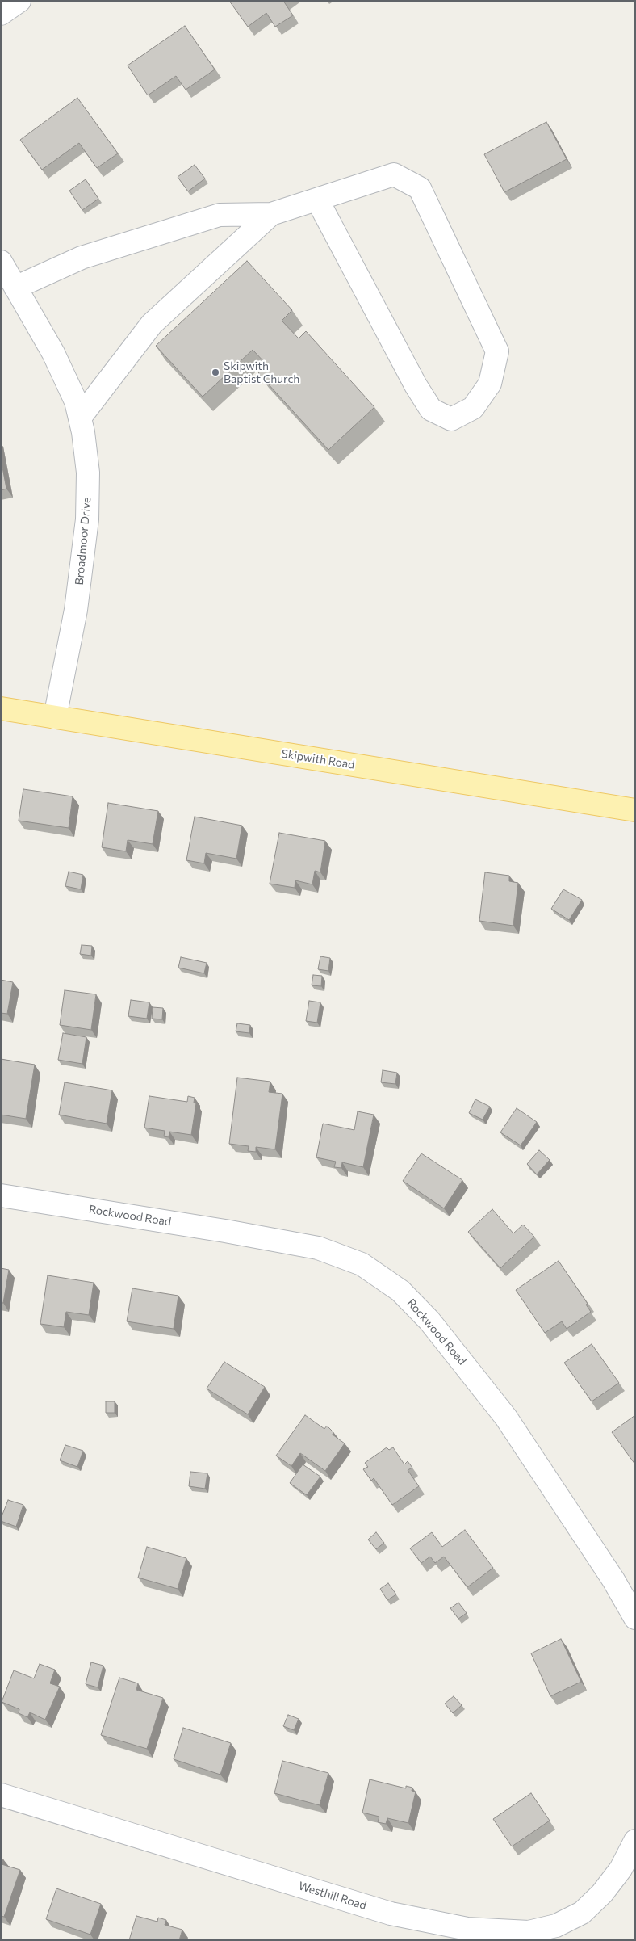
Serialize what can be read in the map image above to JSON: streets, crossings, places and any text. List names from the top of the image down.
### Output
{
  "streets": {
    "main road": ["Skipwith Road"],
    "street": ["Broadmoor Drive", "Rockwood Road", "Westhill Road"]
  },
  "crossings": [
    ["Broadmoor Drive", "Skipwith Road"]
  ],
  "places": ["Skipwith Baptist Church"]
}
